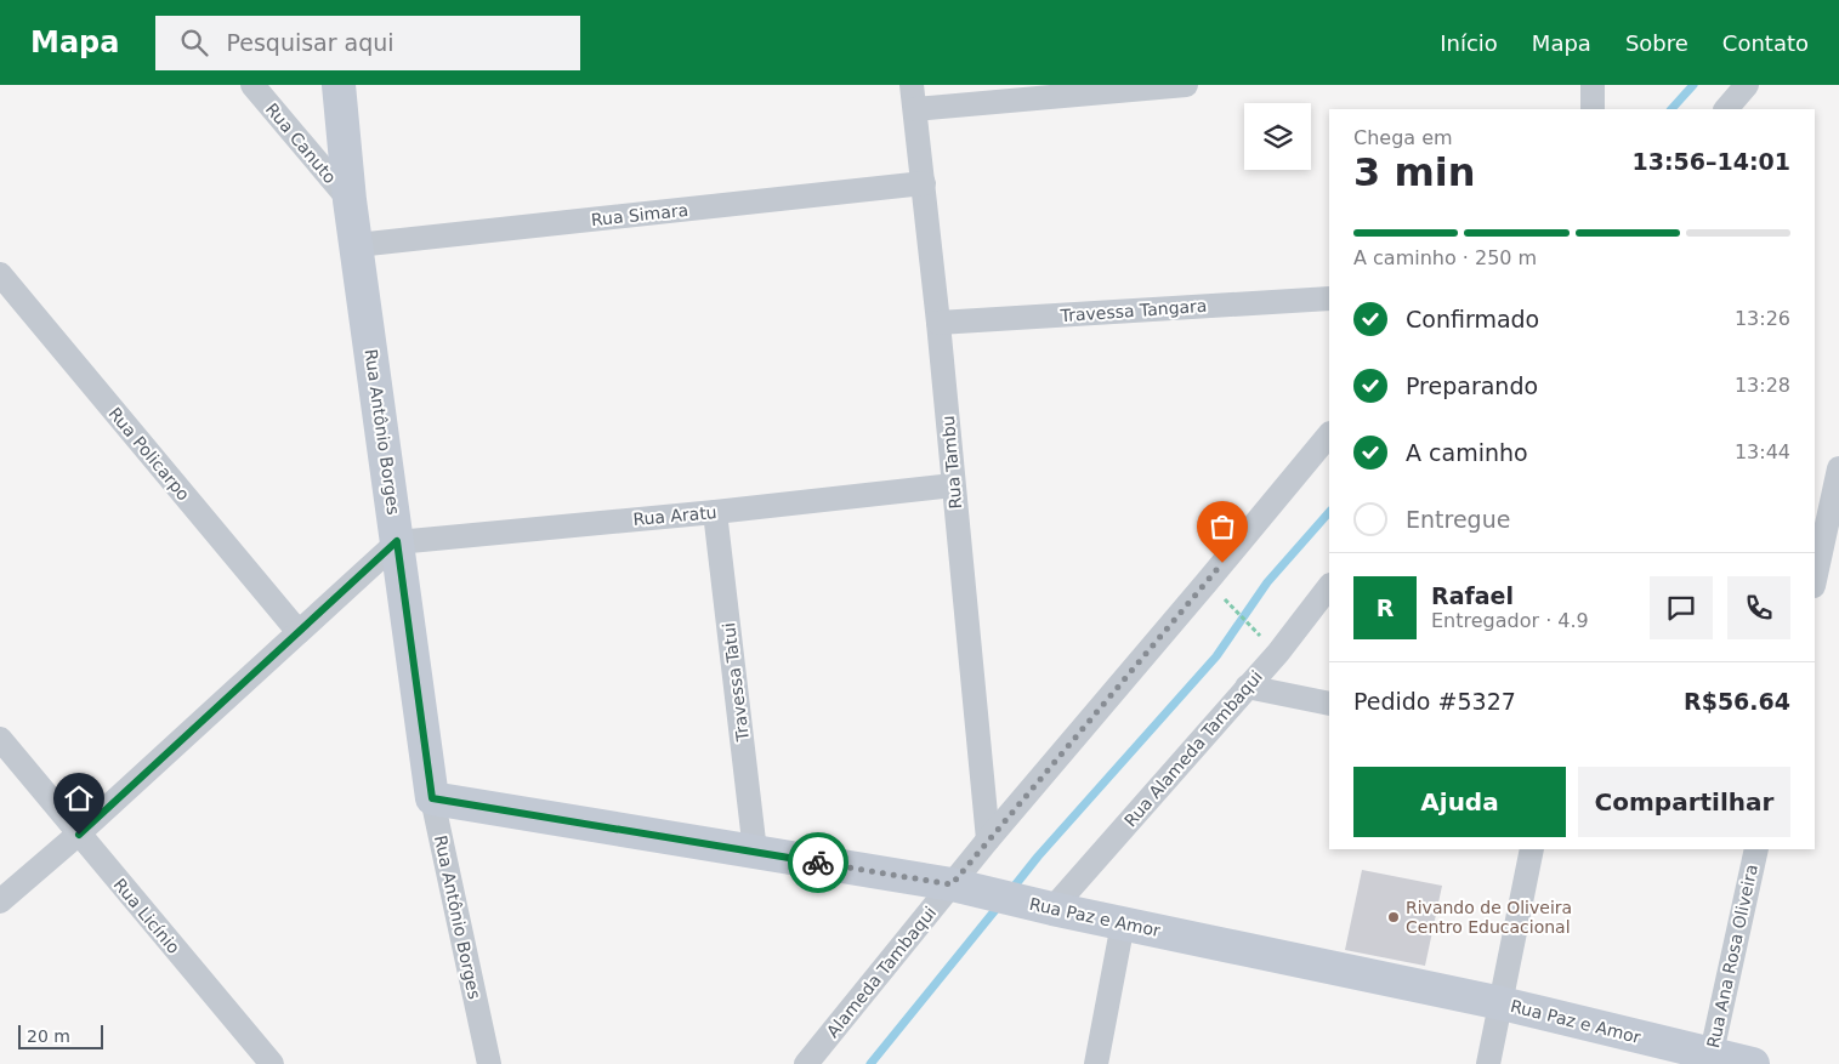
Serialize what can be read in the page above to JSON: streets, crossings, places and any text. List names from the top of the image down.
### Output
{
  "streets": {
    "street": [
      "Rua Canuto",
      "Rua Simara",
      "Travessa Tangara",
      "Rua Antônio Borges",
      "Rua Policarpo",
      "Rua Tambu",
      "Rua Aratu",
      "Travessa Tatui",
      "Rua Alameda Tambaqui",
      "Rua Licínio",
      "Rua Paz e Amor",
      "Rua Ana Rosa Oliveira",
      "Alameda Tambaqui"
    ]
  },
  "crossings": [
    ["Rua Canuto", "Rua Antônio Borges"],
    ["Rua Simara", "Rua Antônio Borges"],
    ["Rua Simara", "Rua Tambu"],
    ["Travessa Tangara", "Rua Tambu"],
    ["Rua Antônio Borges", "Rua Aratu"],
    ["Rua Antônio Borges", "Rua Paz e Amor"],
    ["Rua Tambu", "Rua Aratu"],
    ["Rua Tambu", "Alameda Tambaqui"],
    ["Rua Aratu", "Travessa Tatui"],
    ["Travessa Tatui", "Rua Paz e Amor"],
    ["Rua Alameda Tambaqui", "Rua Paz e Amor"],
    ["Rua Paz e Amor", "Rua Ana Rosa Oliveira"],
    ["Rua Paz e Amor", "Alameda Tambaqui"]
  ],
  "places": ["Rivando de Oliveira Centro Educacional"],
  "scale_bar": "20 m",
  "page": {
    "header": "Mapa",
    "search": "Pesquisar aqui",
    "nav": [
      "Início",
      "Mapa",
      "Sobre",
      "Contato"
    ],
    "heading": ["3 min", "Chega em", "13:56–14:01"],
    "panel": [
      "Rafael",
      "Entregador · 4.9",
      "Pedido #5327",
      "R$56.64"
    ],
    "bar": "A caminho · 250 m",
    "list": [
      ["Confirmado", "13:26"],
      ["Preparando", "13:28"],
      ["A caminho", "13:44"],
      "Entregue"
    ],
    "round": "R",
    "buttons": ["Ajuda", "Compartilhar"],
    "scale": "20 m"
  }
}
